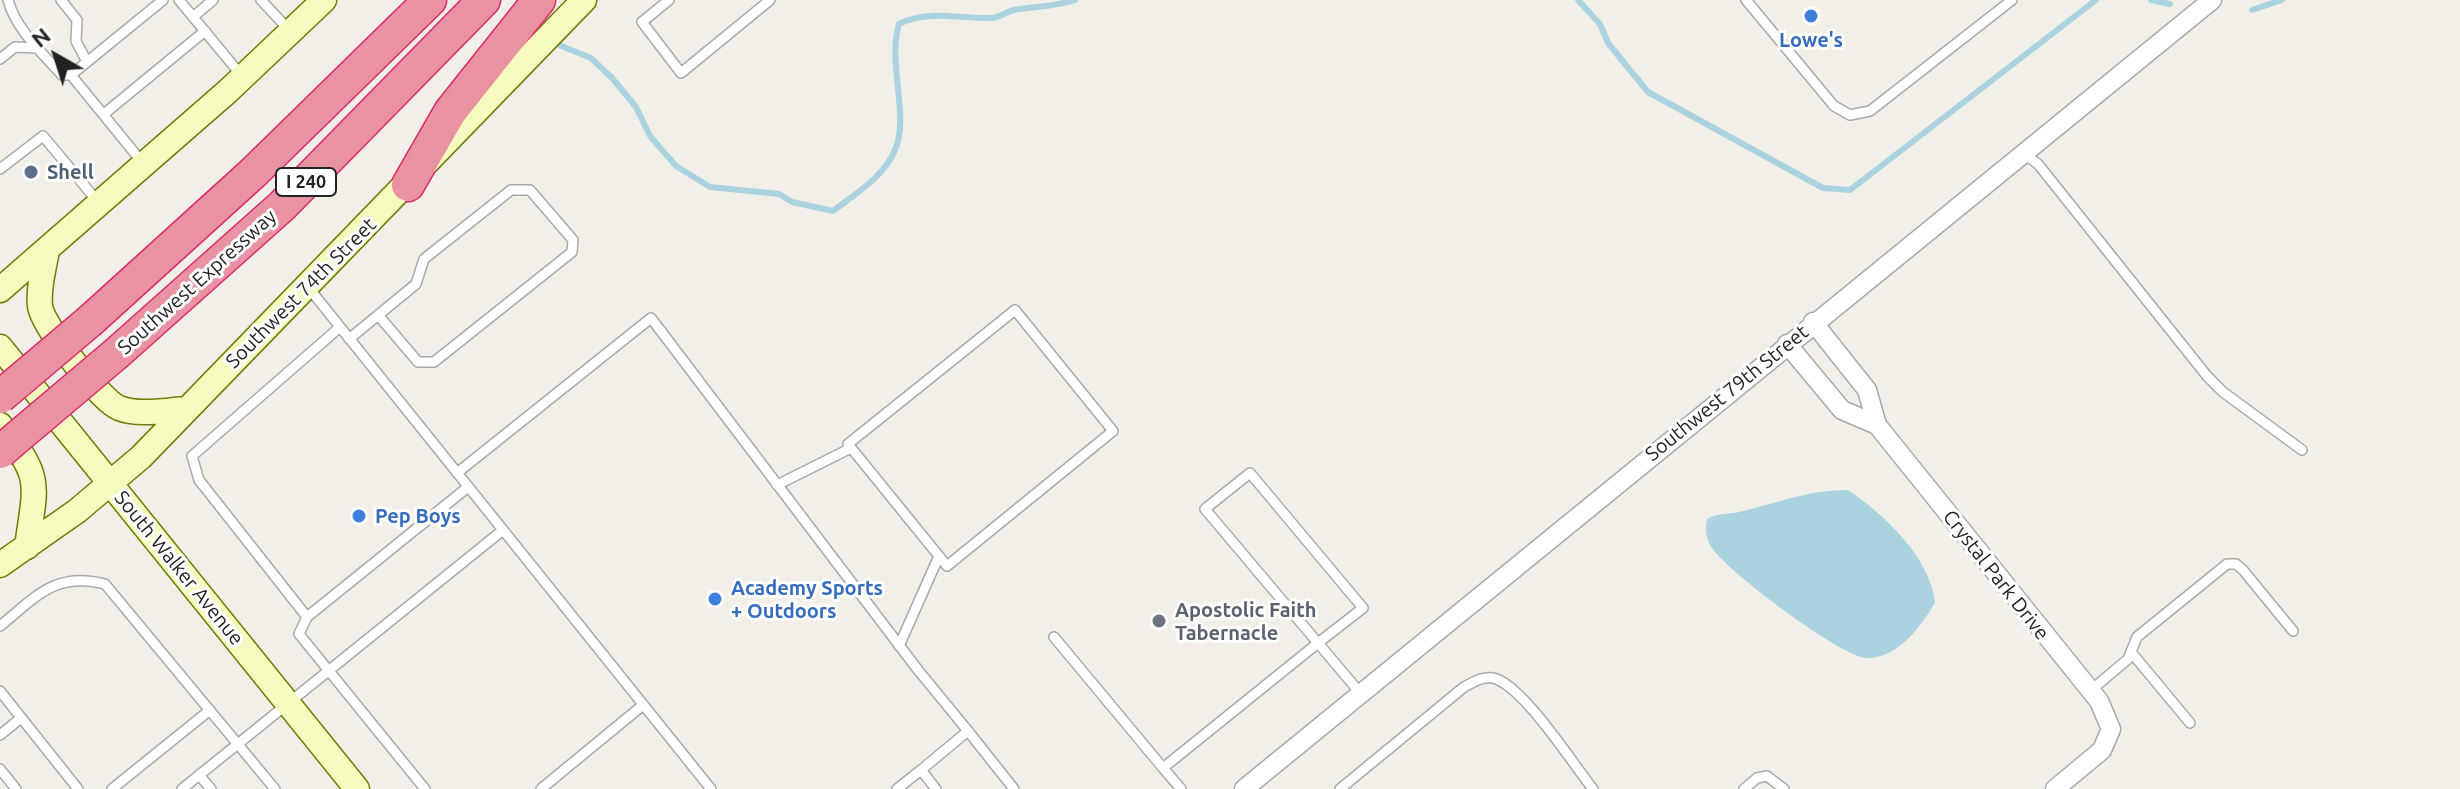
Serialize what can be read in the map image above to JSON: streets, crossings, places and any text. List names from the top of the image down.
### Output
{
  "streets": {
    "highway": ["I 240", "Southwest Expressway"],
    "main road": ["Southwest 74th Street", "South Walker Avenue"],
    "street": ["Southwest 79th Street", "Crystal Park Drive"]
  },
  "crossings": [
    ["Southwest 74th Street", "South Walker Avenue"],
    ["Southwest 79th Street", "Crystal Park Drive"]
  ],
  "places": [
    "Lowe's",
    "Shell",
    "Pep Boys",
    "Academy Sports + Outdoors",
    "Apostolic Faith Tabernacle"
  ],
  "north": "top left"
}
